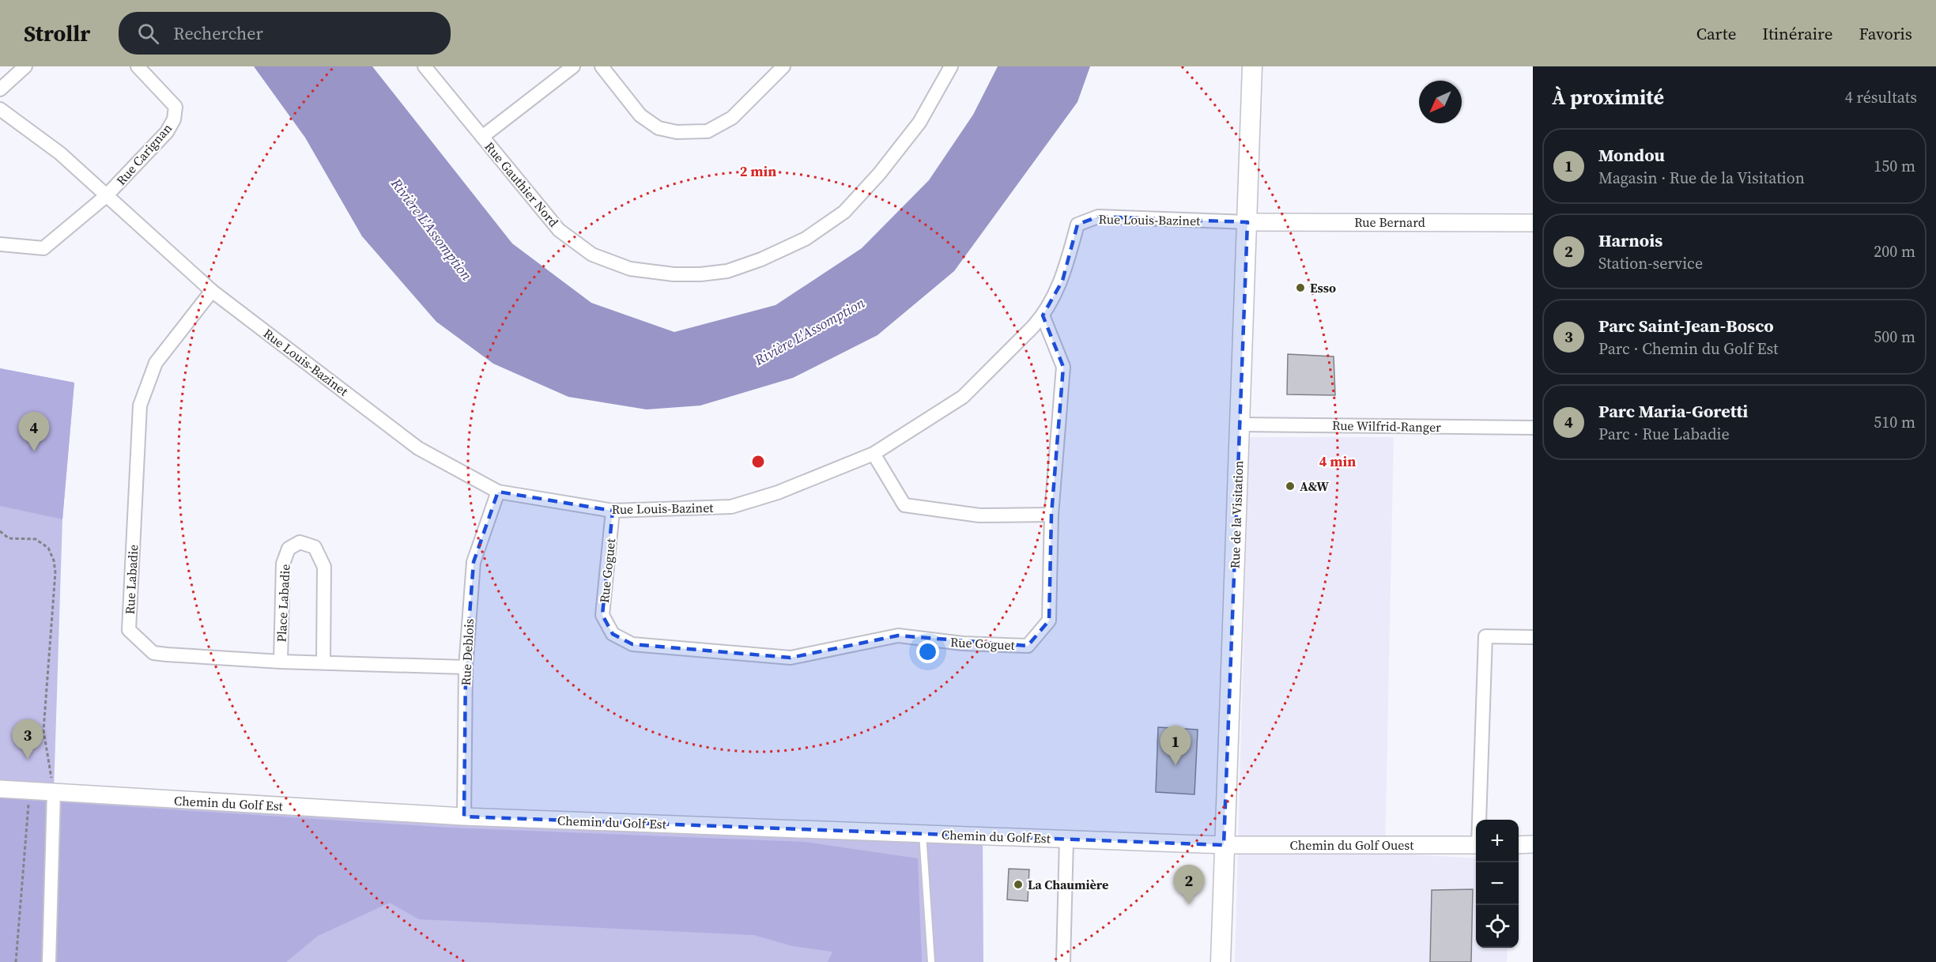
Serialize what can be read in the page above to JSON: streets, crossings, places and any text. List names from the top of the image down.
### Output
{
  "streets": {
    "main road": ["Rue de la Visitation"],
    "street": [
      "Rue Carignan",
      "Rue Gauthier Nord",
      "Rue Louis-Bazinet",
      "Rue Bernard",
      "Rue Wilfrid-Ranger",
      "Rue Goguet",
      "Rue Labadie",
      "Place Labadie",
      "Rue Deblois",
      "Chemin du Golf Est",
      "Chemin du Golf Ouest"
    ]
  },
  "crossings": [
    ["Rue Carignan", "Rue Louis-Bazinet"],
    ["Rue Louis-Bazinet", "Rue Bernard"],
    ["Rue Louis-Bazinet", "Rue de la Visitation"],
    ["Rue Louis-Bazinet", "Rue Goguet"],
    ["Rue Louis-Bazinet", "Rue Labadie"],
    ["Rue Louis-Bazinet", "Rue Deblois"],
    ["Rue Bernard", "Rue de la Visitation"],
    ["Rue Wilfrid-Ranger", "Rue de la Visitation"],
    ["Rue de la Visitation", "Chemin du Golf Est"],
    ["Rue de la Visitation", "Chemin du Golf Ouest"],
    ["Rue Labadie", "Place Labadie"],
    ["Rue Labadie", "Rue Deblois"],
    ["Rue Deblois", "Chemin du Golf Est"],
    ["Chemin du Golf Est", "Chemin du Golf Ouest"]
  ],
  "water": ["Rivière L'Assomption"],
  "places": ["Esso", "A&W", "La Chaumière"],
  "north": "bottom left",
  "page": {
    "header": "Strollr",
    "search": "Rechercher",
    "nav": ["Carte", "Itinéraire", "Favoris"],
    "heading": ["À proximité", "4 résultats"],
    "list": [
      {
        "mark": "1",
        "name": "Mondou",
        "note": "Magasin · Rue de la Visitation",
        "value": "150 m"
      },
      {
        "mark": "2",
        "name": "Harnois",
        "note": "Station-service",
        "value": "200 m"
      },
      {
        "mark": "3",
        "name": "Parc Saint-Jean-Bosco",
        "note": "Parc · Chemin du Golf Est",
        "value": "500 m"
      },
      {
        "mark": "4",
        "name": "Parc Maria-Goretti",
        "note": "Parc · Rue Labadie",
        "value": "510 m"
      }
    ],
    "pins": [
      "4",
      "3",
      "1",
      "2"
    ],
    "map_buttons": ["+", "−"]
  },
  "rings": ["2 min", "4 min"]
}
